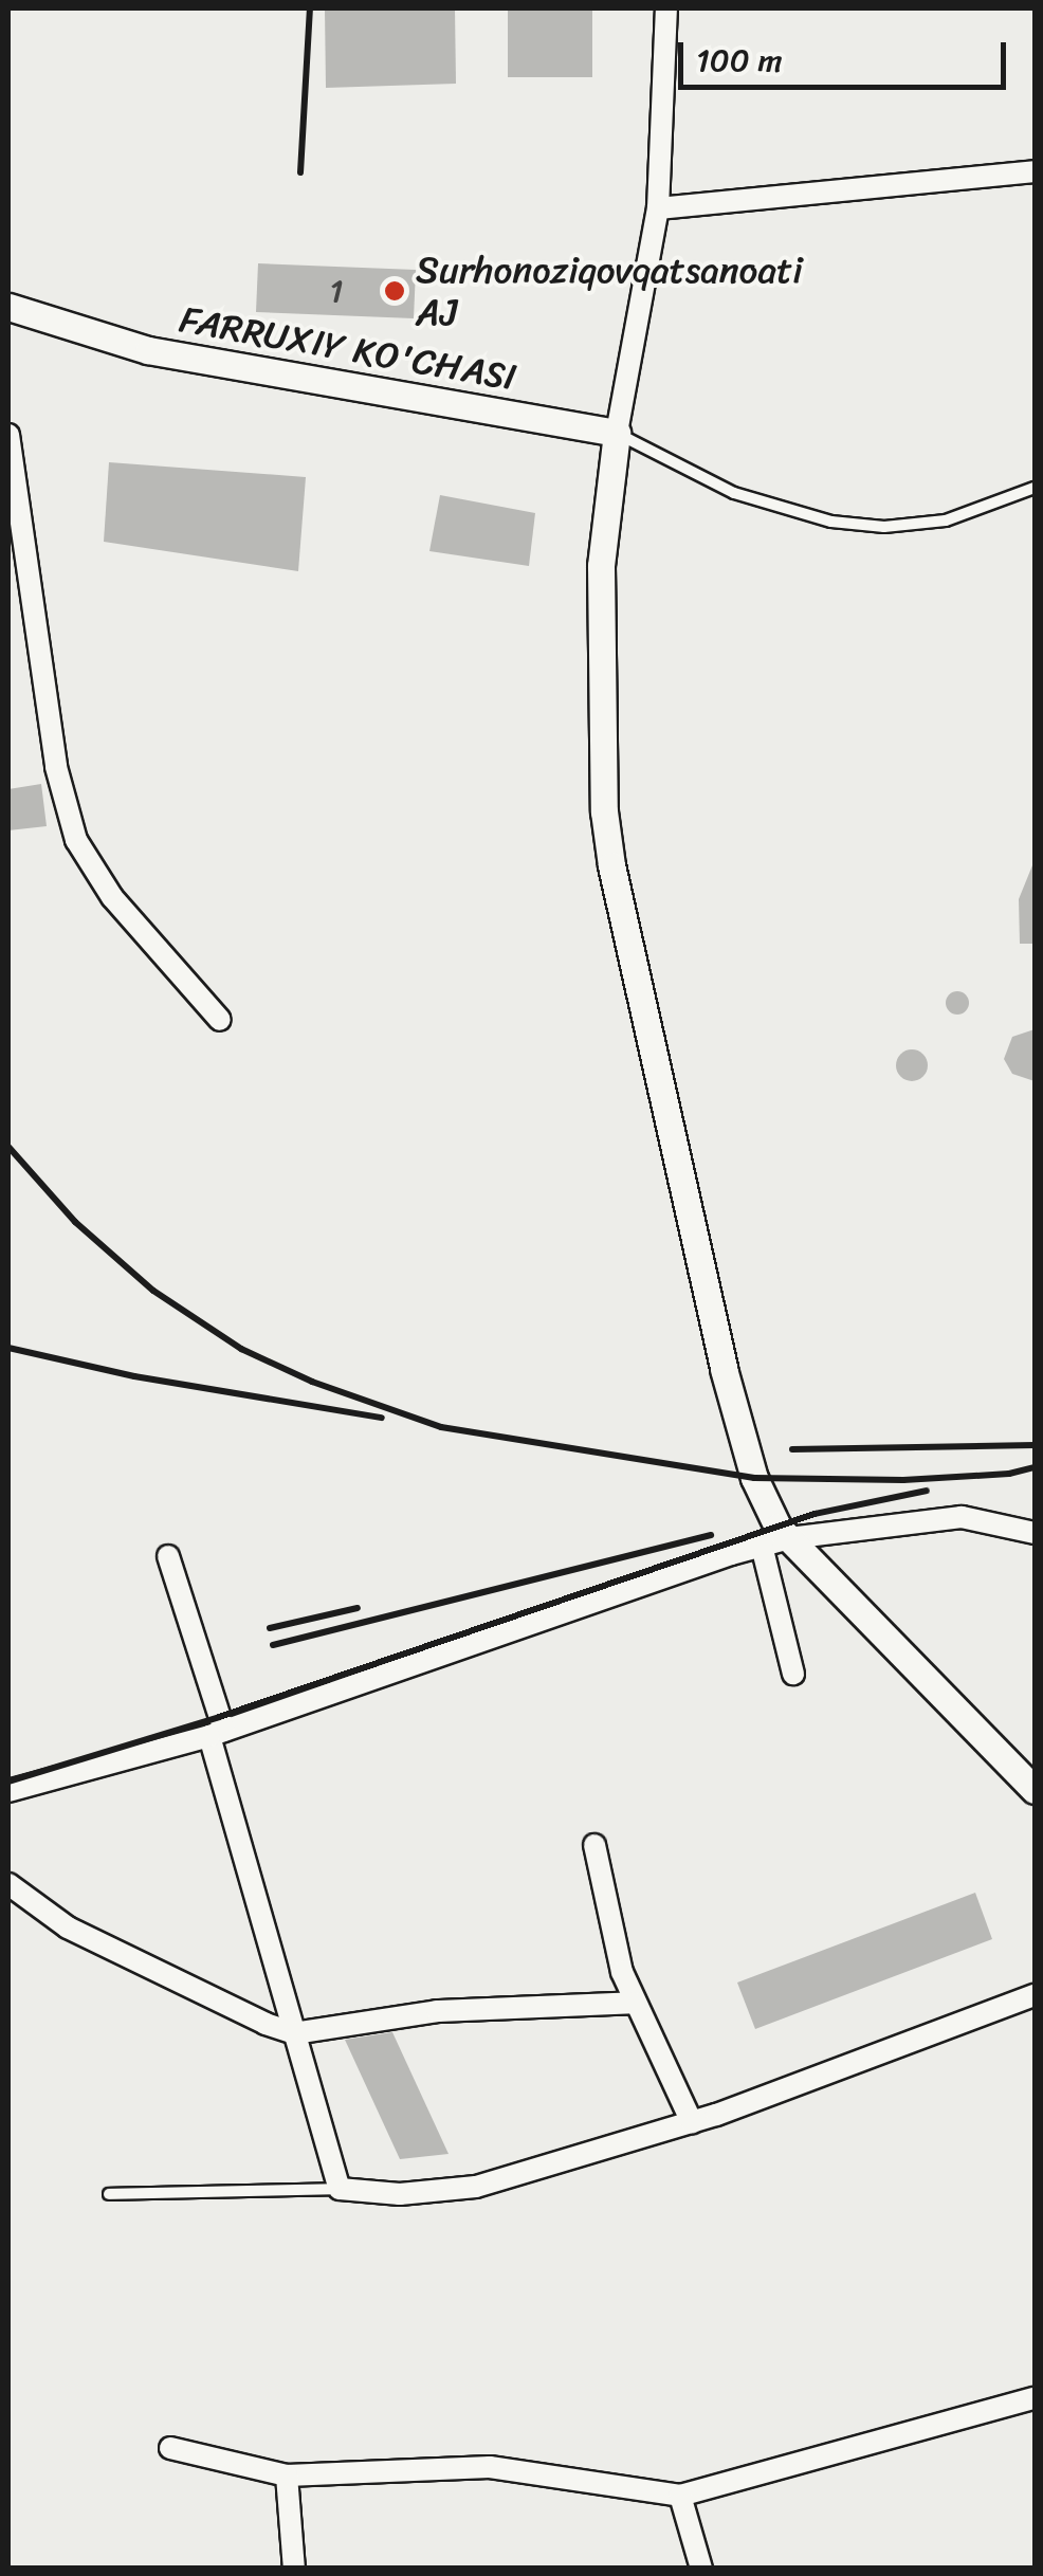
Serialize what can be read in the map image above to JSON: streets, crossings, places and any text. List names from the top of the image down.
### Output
{
  "streets": {
    "street": ["FARRUXIY KO'CHASI"]
  },
  "places": ["Surhonoziqovqatsanoati AJ"],
  "house_numbers": ["1"],
  "scale_bar": "100 m"
}
